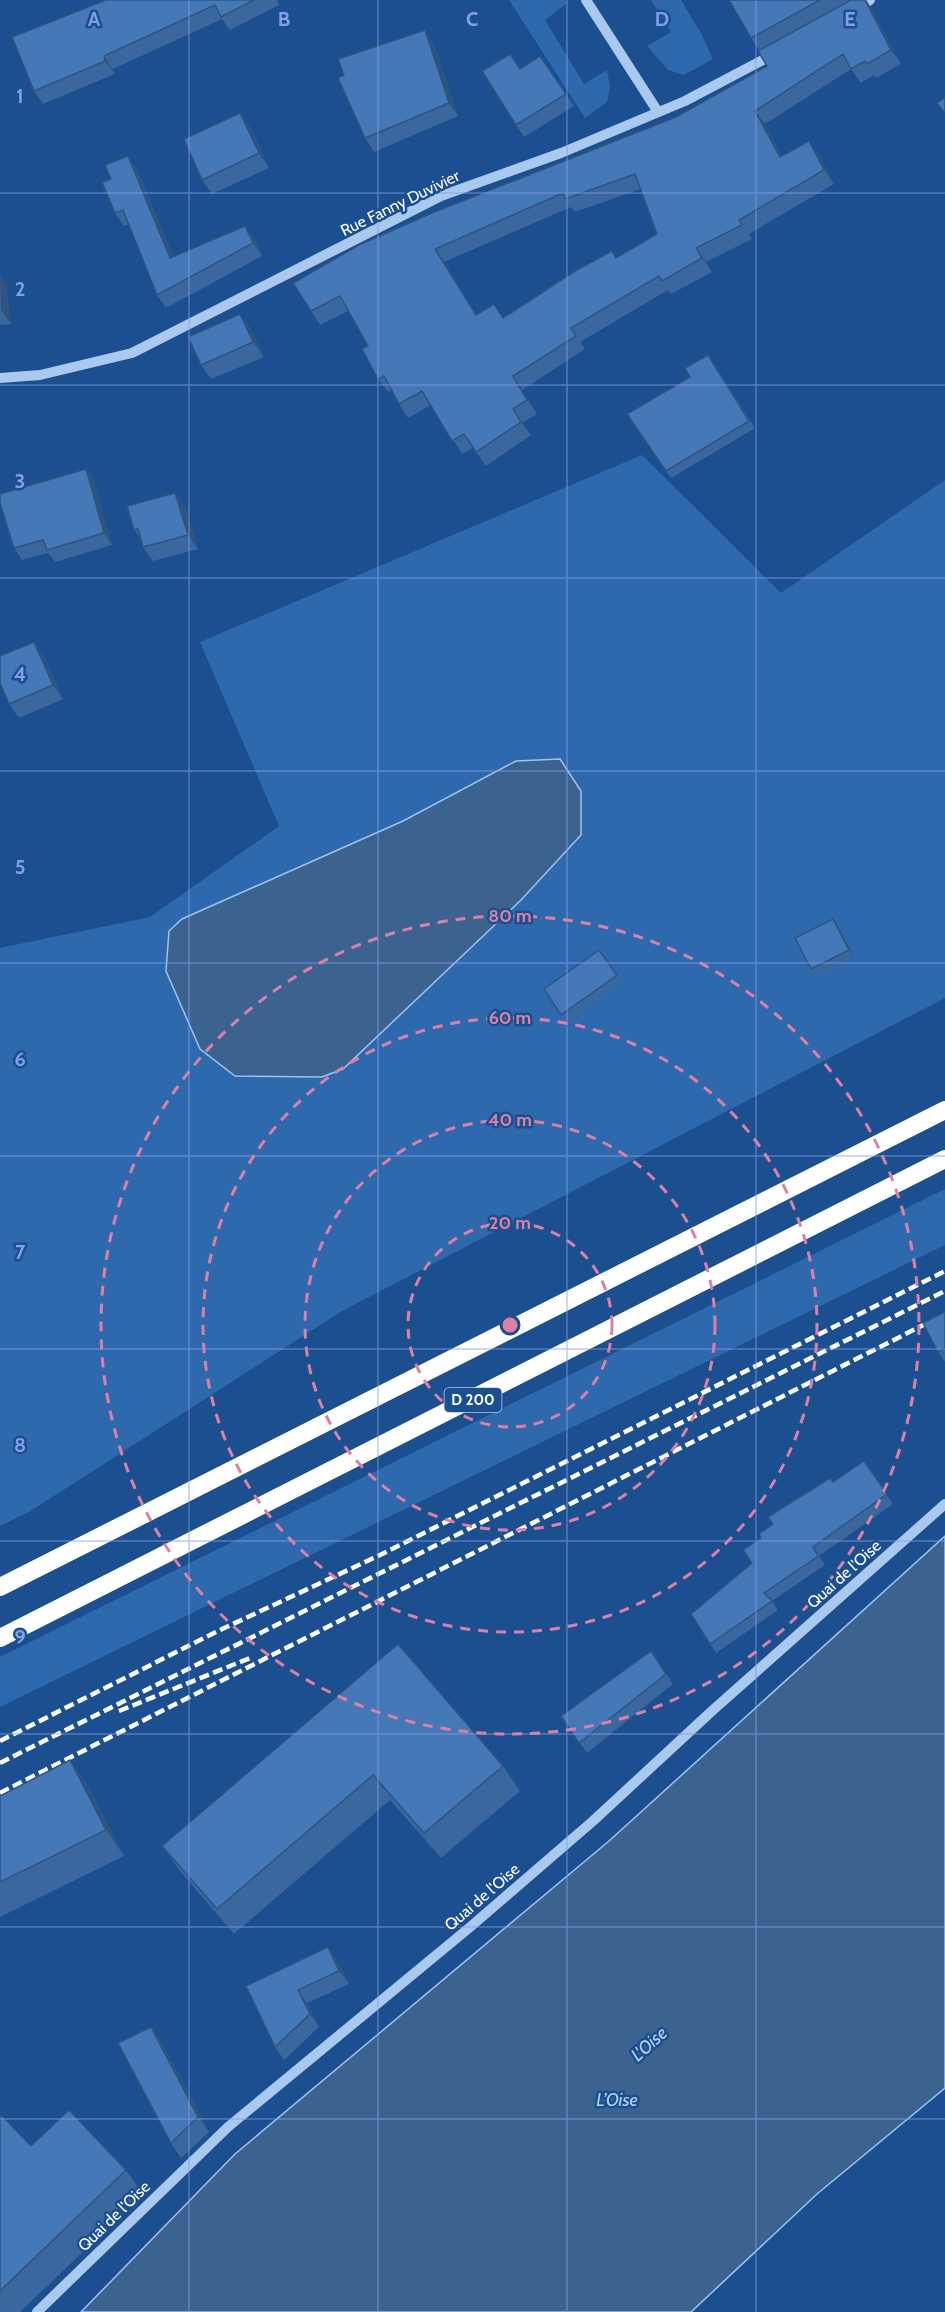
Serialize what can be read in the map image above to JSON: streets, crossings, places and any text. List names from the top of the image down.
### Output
{
  "streets": {
    "highway": ["D 200"],
    "street": ["Rue Fanny Duvivier", "Quai de l'Oise"]
  },
  "water": ["L'Oise", "L’Oise"],
  "grid": {
    "columns": [
      "A",
      "B",
      "C",
      "D",
      "E"
    ],
    "rows": [
      "1",
      "2",
      "3",
      "4",
      "5",
      "6",
      "7",
      "8",
      "9"
    ]
  },
  "rings": [
    "80 m",
    "60 m",
    "40 m",
    "20 m"
  ]
}
